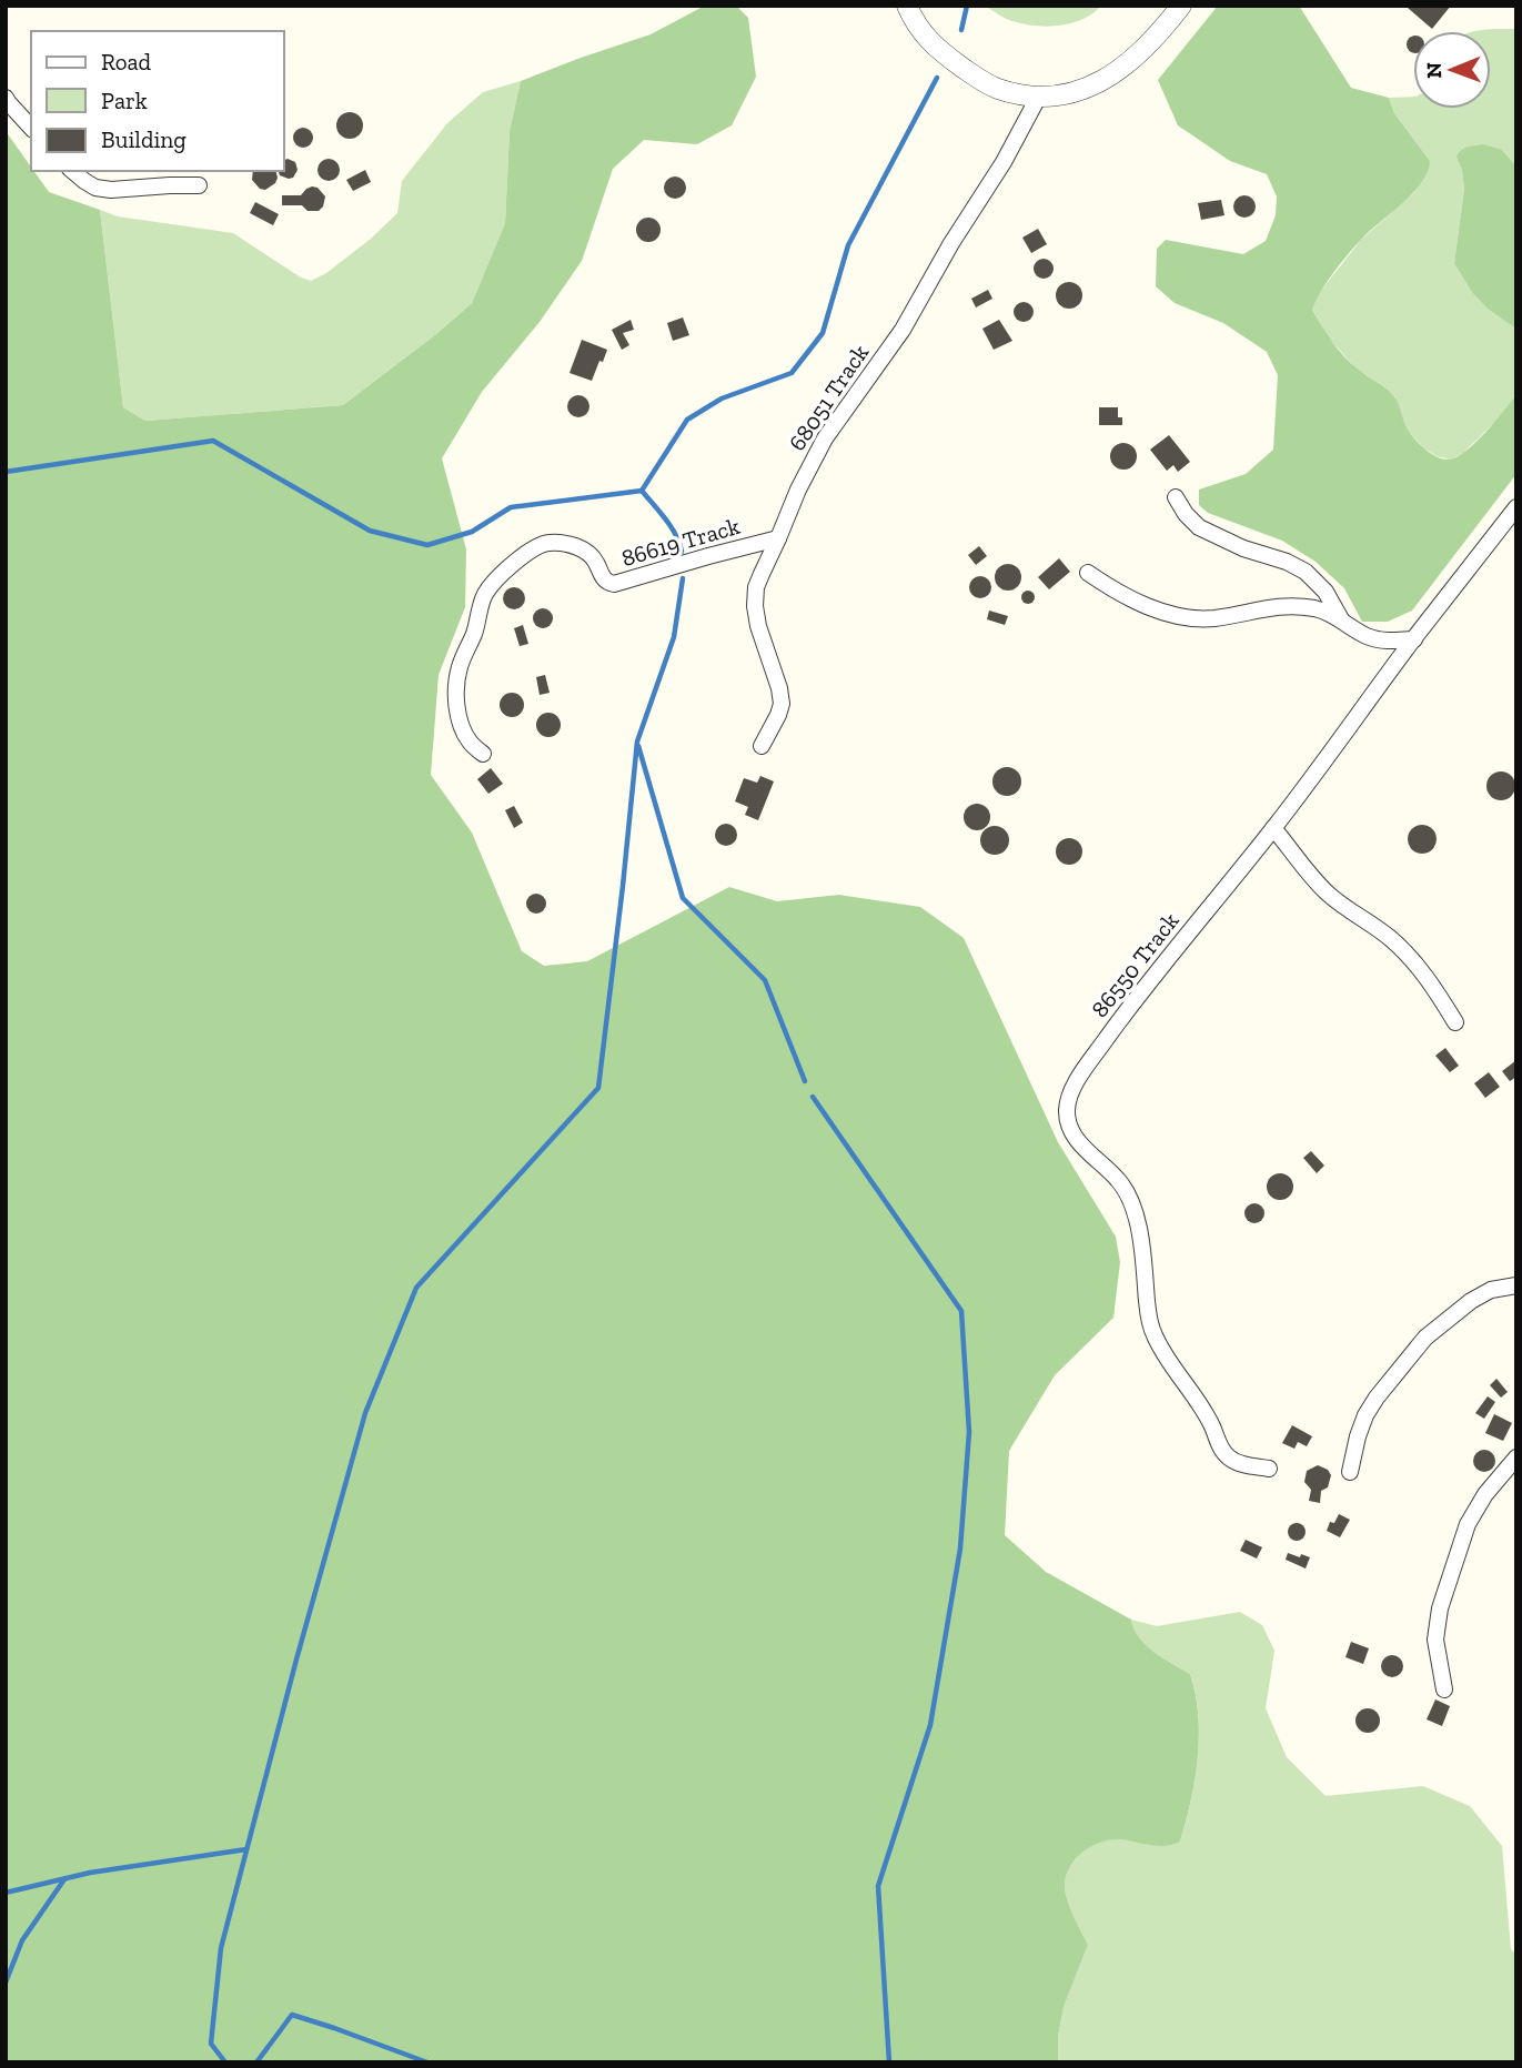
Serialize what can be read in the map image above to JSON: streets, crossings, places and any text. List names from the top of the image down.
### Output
{
  "streets": {
    "street": ["68051 Track", "86619 Track", "86550 Track"]
  },
  "crossings": [
    ["68051 Track", "86619 Track"]
  ],
  "legend": ["Road", "Park", "Building"],
  "north": "left"
}
